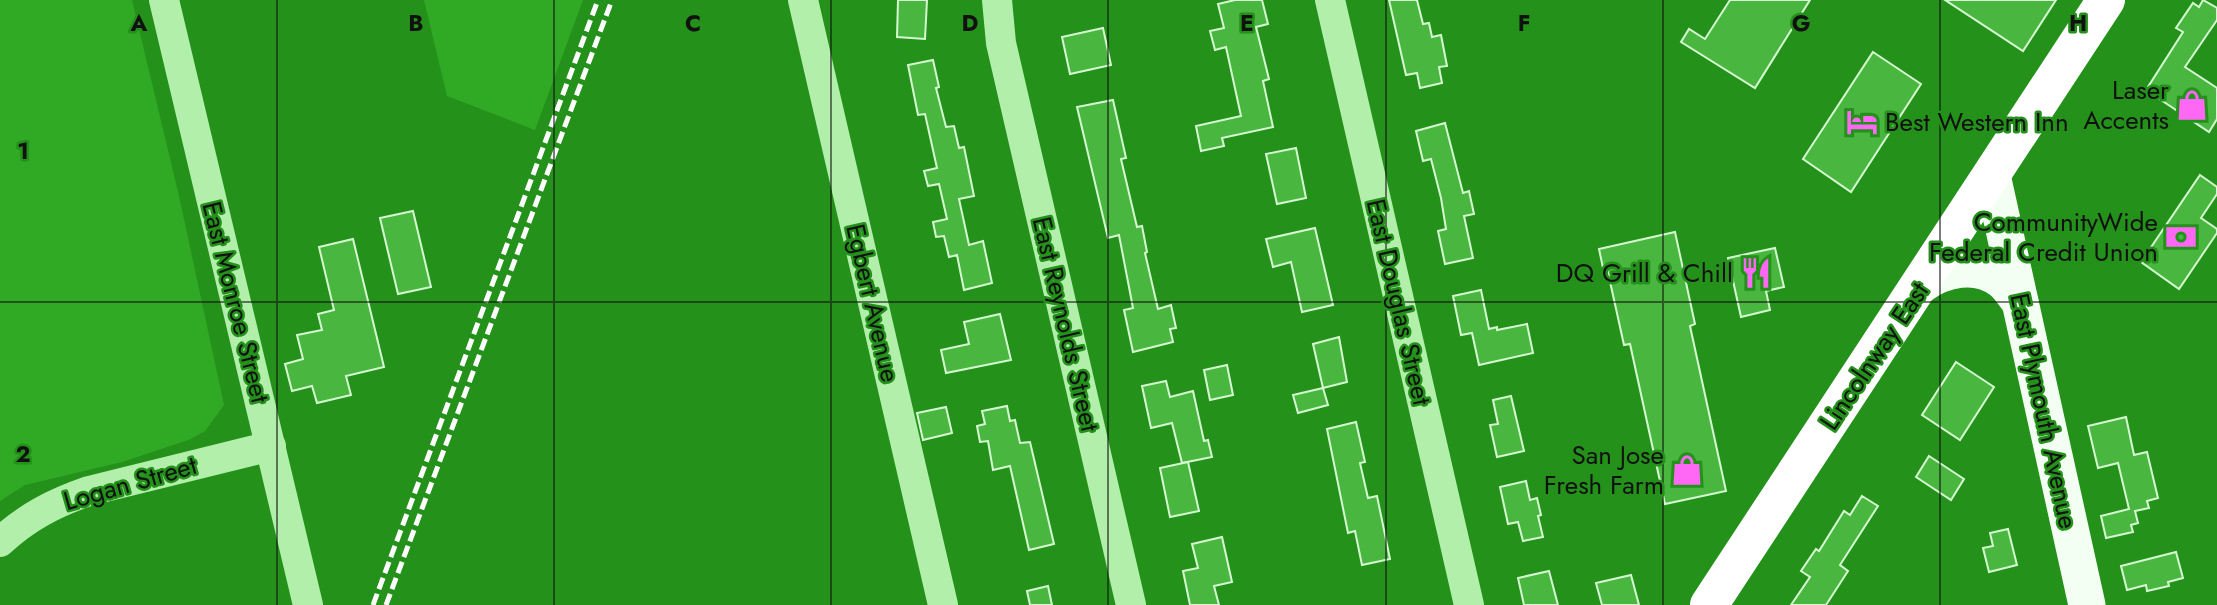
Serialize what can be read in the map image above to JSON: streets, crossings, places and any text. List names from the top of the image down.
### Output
{
  "streets": {
    "highway": ["Lincolnway East"],
    "main road": ["East Plymouth Avenue"],
    "street": [
      "East Monroe Street",
      "East Douglas Street",
      "Egbert Avenue",
      "East Reynolds Street",
      "Logan Street"
    ]
  },
  "crossings": [
    ["East Monroe Street", "Logan Street"],
    ["Lincolnway East", "East Plymouth Avenue"]
  ],
  "places": {
    "shop": ["Laser Accents", "San Jose Fresh Farm"],
    "hotel": ["Best Western Inn"],
    "bank": ["CommunityWide Federal Credit Union"],
    "restaurant": ["DQ Grill & Chill"]
  },
  "grid": {
    "columns": [
      "A",
      "B",
      "C",
      "D",
      "E",
      "F",
      "G",
      "H"
    ],
    "rows": ["1", "2"]
  }
}
